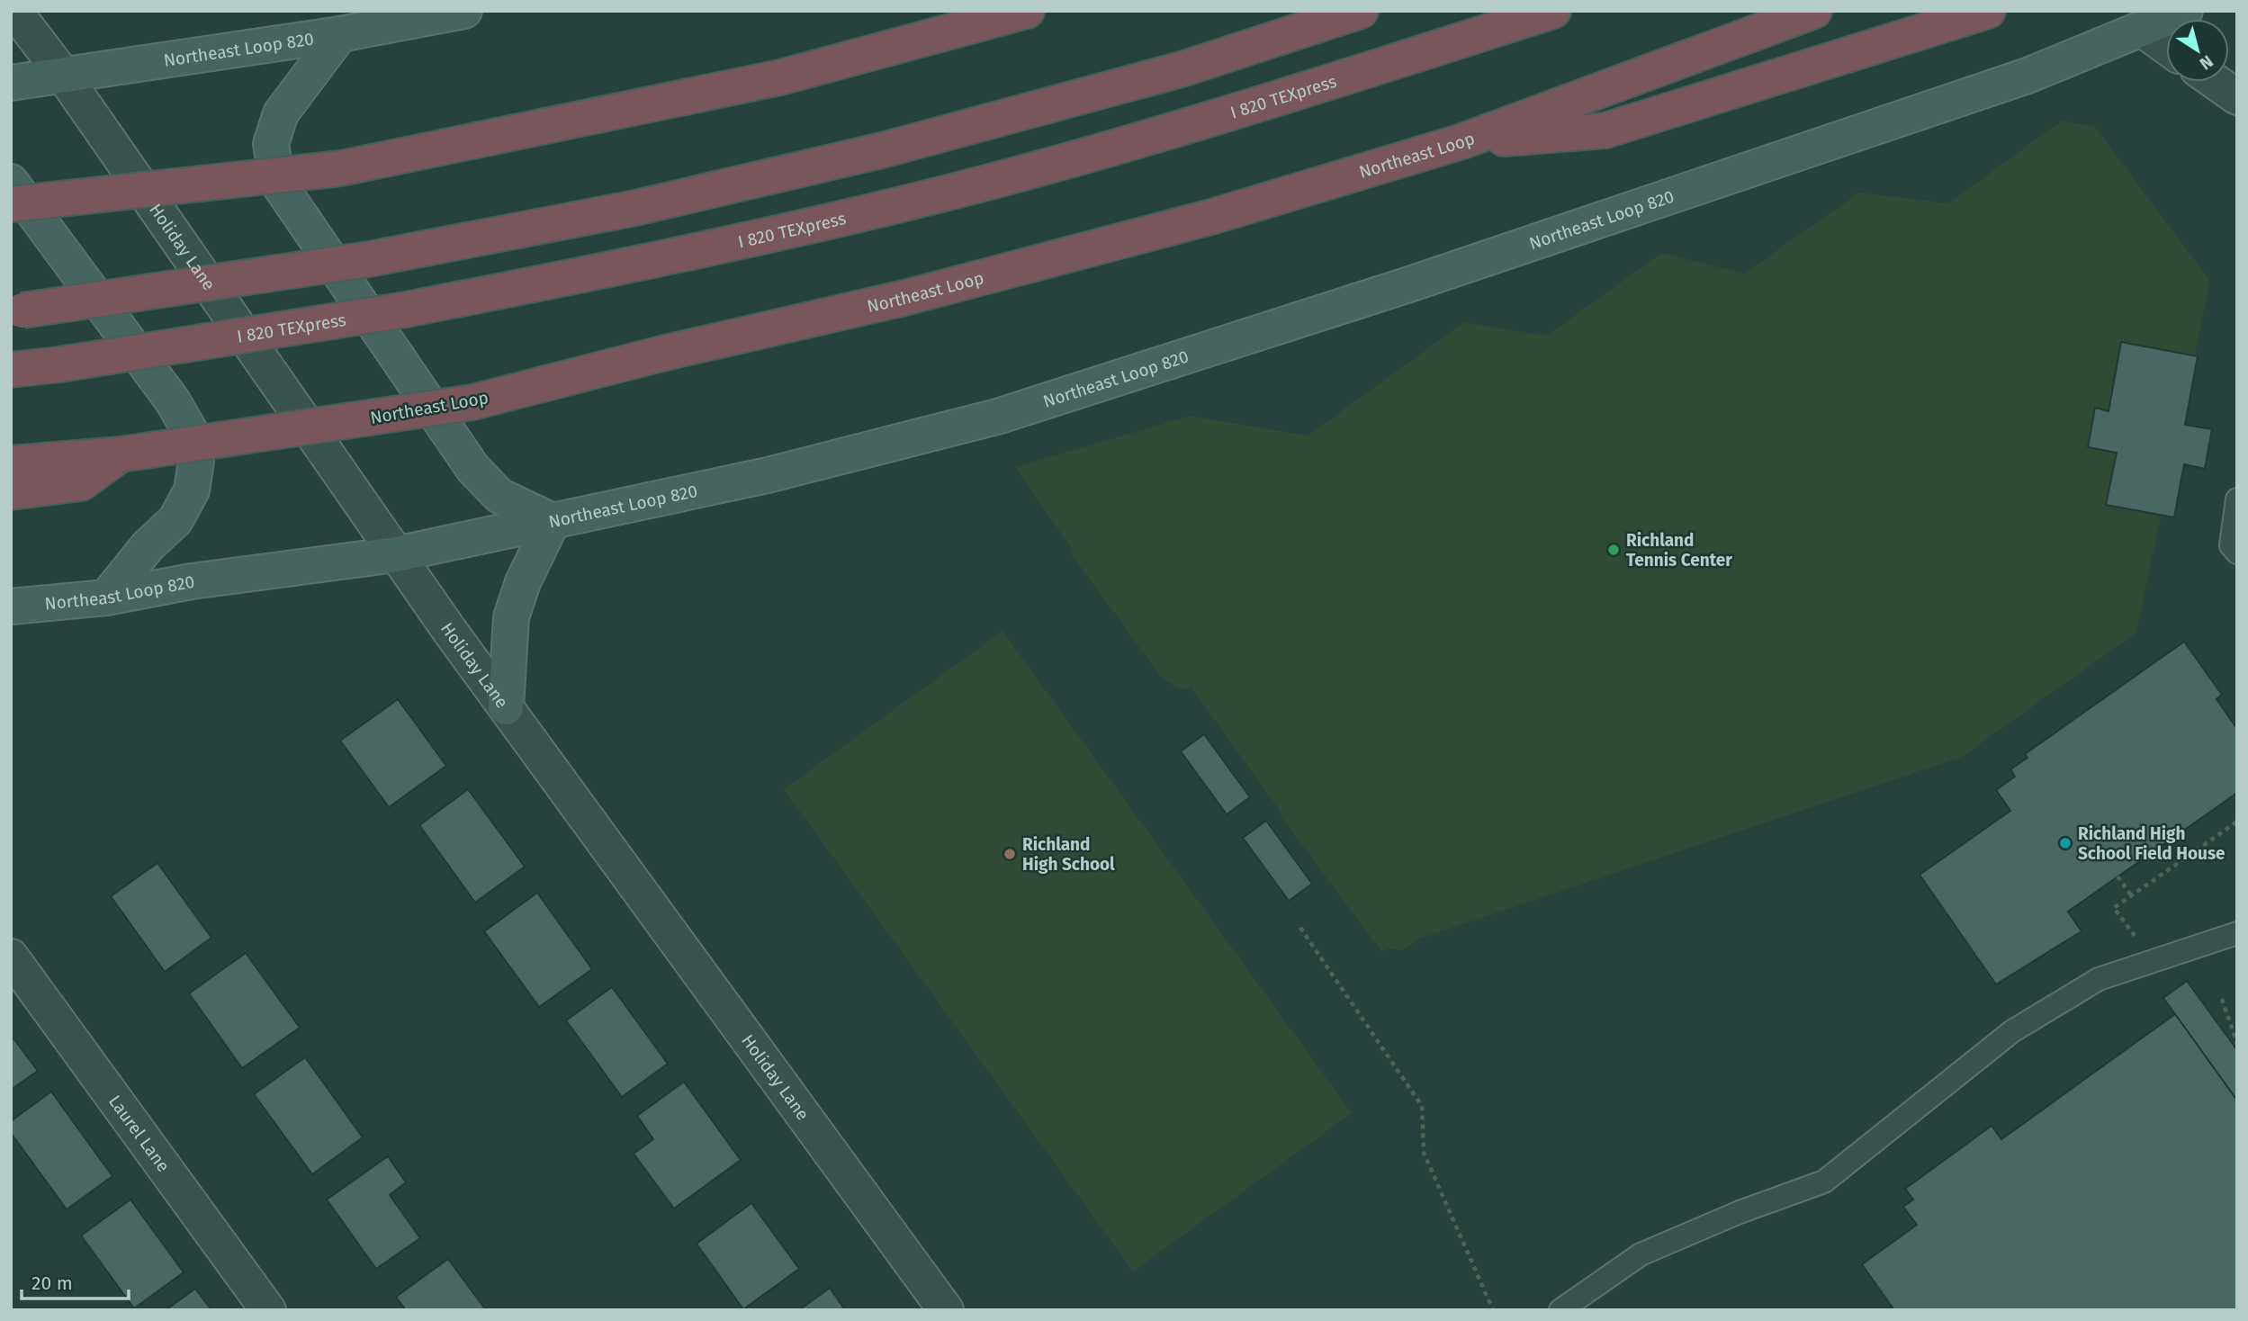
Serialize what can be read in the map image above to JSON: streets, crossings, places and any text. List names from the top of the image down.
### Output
{
  "streets": {
    "highway": ["I 820 TEXpress", "Northeast Loop"],
    "main road": ["Northeast Loop 820"],
    "street": ["Holiday Lane", "Laurel Lane"]
  },
  "crossings": [
    ["Northeast Loop 820", "Holiday Lane"]
  ],
  "places": ["Richland Tennis Center", "Richland High School Field House", "Richland High School"],
  "scale_bar": "20 m",
  "north": "bottom right"
}
